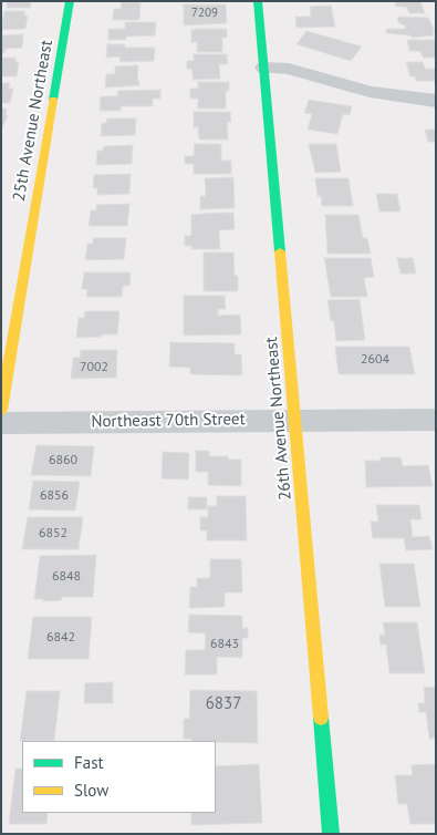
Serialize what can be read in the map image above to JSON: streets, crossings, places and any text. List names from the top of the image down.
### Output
{
  "streets": {
    "street": ["25th Avenue Northeast", "26th Avenue Northeast", "Northeast 70th Street"]
  },
  "crossings": [
    ["26th Avenue Northeast", "Northeast 70th Street"]
  ],
  "house_numbers": [
    "7209",
    "2604",
    "7002",
    "6860",
    "6856",
    "6852",
    "6848",
    "6842",
    "6843",
    "6837"
  ],
  "legend": ["Fast", "Slow"]
}
